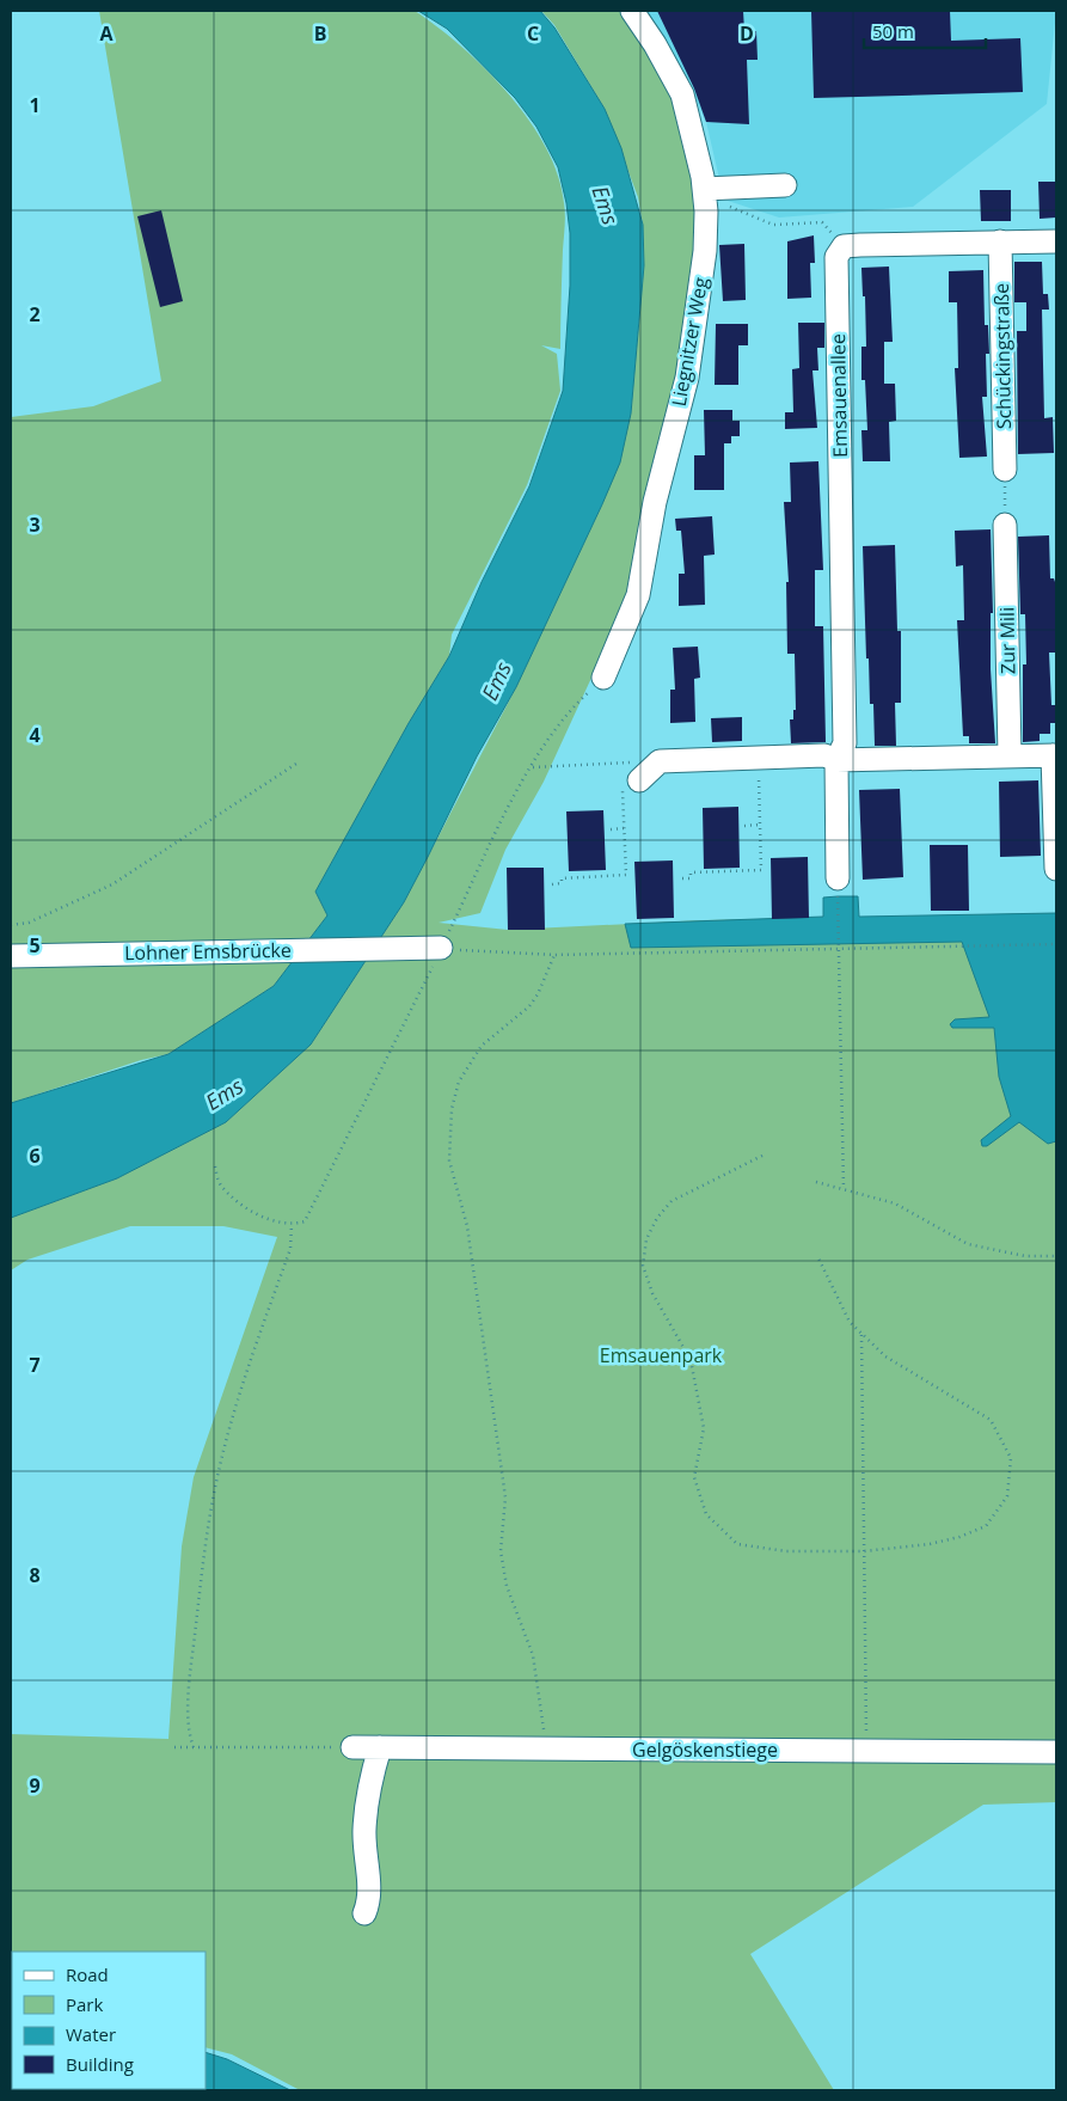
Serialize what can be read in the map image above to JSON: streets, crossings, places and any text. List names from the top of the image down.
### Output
{
  "streets": {
    "street": [
      "Liegnitzer Weg",
      "Schückingstraße",
      "Emsauenallee",
      "Zur Mili",
      "Lohner Emsbrücke",
      "Gelgöskenstiege"
    ]
  },
  "water": ["Ems"],
  "parks": ["Emsauenpark"],
  "legend": [
    "Road",
    "Park",
    "Water",
    "Building"
  ],
  "scale_bar": "50 m",
  "grid": {
    "columns": [
      "A",
      "B",
      "C",
      "D"
    ],
    "rows": [
      "1",
      "2",
      "3",
      "4",
      "5",
      "6",
      "7",
      "8",
      "9"
    ]
  }
}
